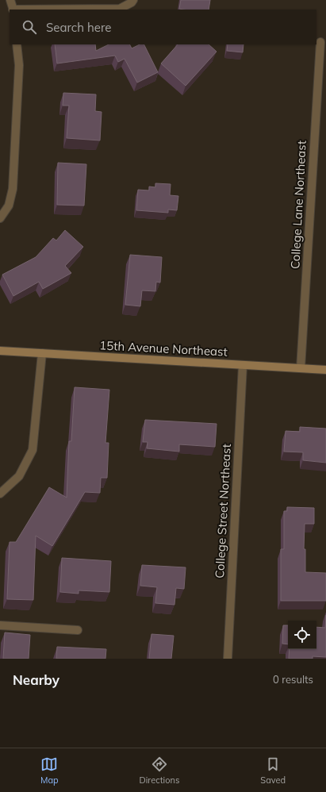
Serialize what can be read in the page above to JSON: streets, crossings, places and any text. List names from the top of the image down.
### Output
{
  "streets": {
    "street": ["College Lane Northeast", "15th Avenue Northeast", "College Street Northeast"]
  },
  "crossings": [
    ["College Lane Northeast", "15th Avenue Northeast"],
    ["15th Avenue Northeast", "College Street Northeast"]
  ],
  "page": {
    "search": "Search here",
    "heading": ["Nearby", "0 results"],
    "nav": ["Map", "Directions", "Saved"]
  }
}
